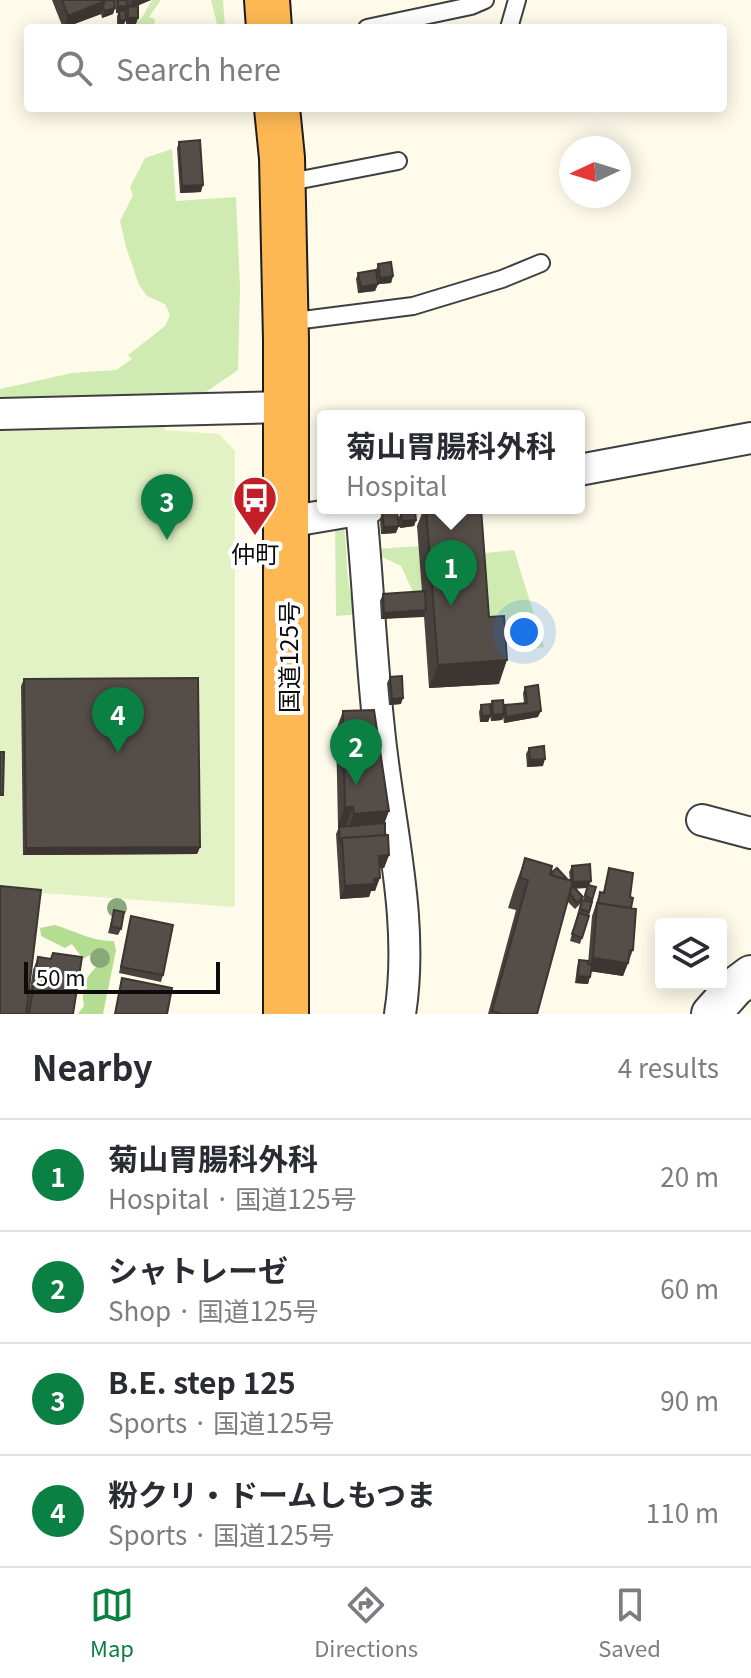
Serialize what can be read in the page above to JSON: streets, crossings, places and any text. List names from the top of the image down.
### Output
{
  "streets": {
    "highway": ["国道125号"]
  },
  "places": {
    "bus stop": ["仲町"]
  },
  "scale_bar": "50 m",
  "north": "left",
  "page": {
    "search": "Search here",
    "popup": ["菊山胃腸科外科", "Hospital"],
    "pins": [
      "3",
      "1",
      "4",
      "2"
    ],
    "scale": "50 m",
    "heading": ["Nearby", "4 results"],
    "list": [
      {
        "mark": "1",
        "name": "菊山胃腸科外科",
        "note": "Hospital · 国道125号",
        "value": "20 m"
      },
      {
        "mark": "2",
        "name": "シャトレーゼ",
        "note": "Shop · 国道125号",
        "value": "60 m"
      },
      {
        "mark": "3",
        "name": "B.E. step 125",
        "note": "Sports · 国道125号",
        "value": "90 m"
      },
      {
        "mark": "4",
        "name": "粉クリ・ドームしもつま",
        "note": "Sports · 国道125号",
        "value": "110 m"
      }
    ],
    "nav": ["Map", "Directions", "Saved"]
  }
}
